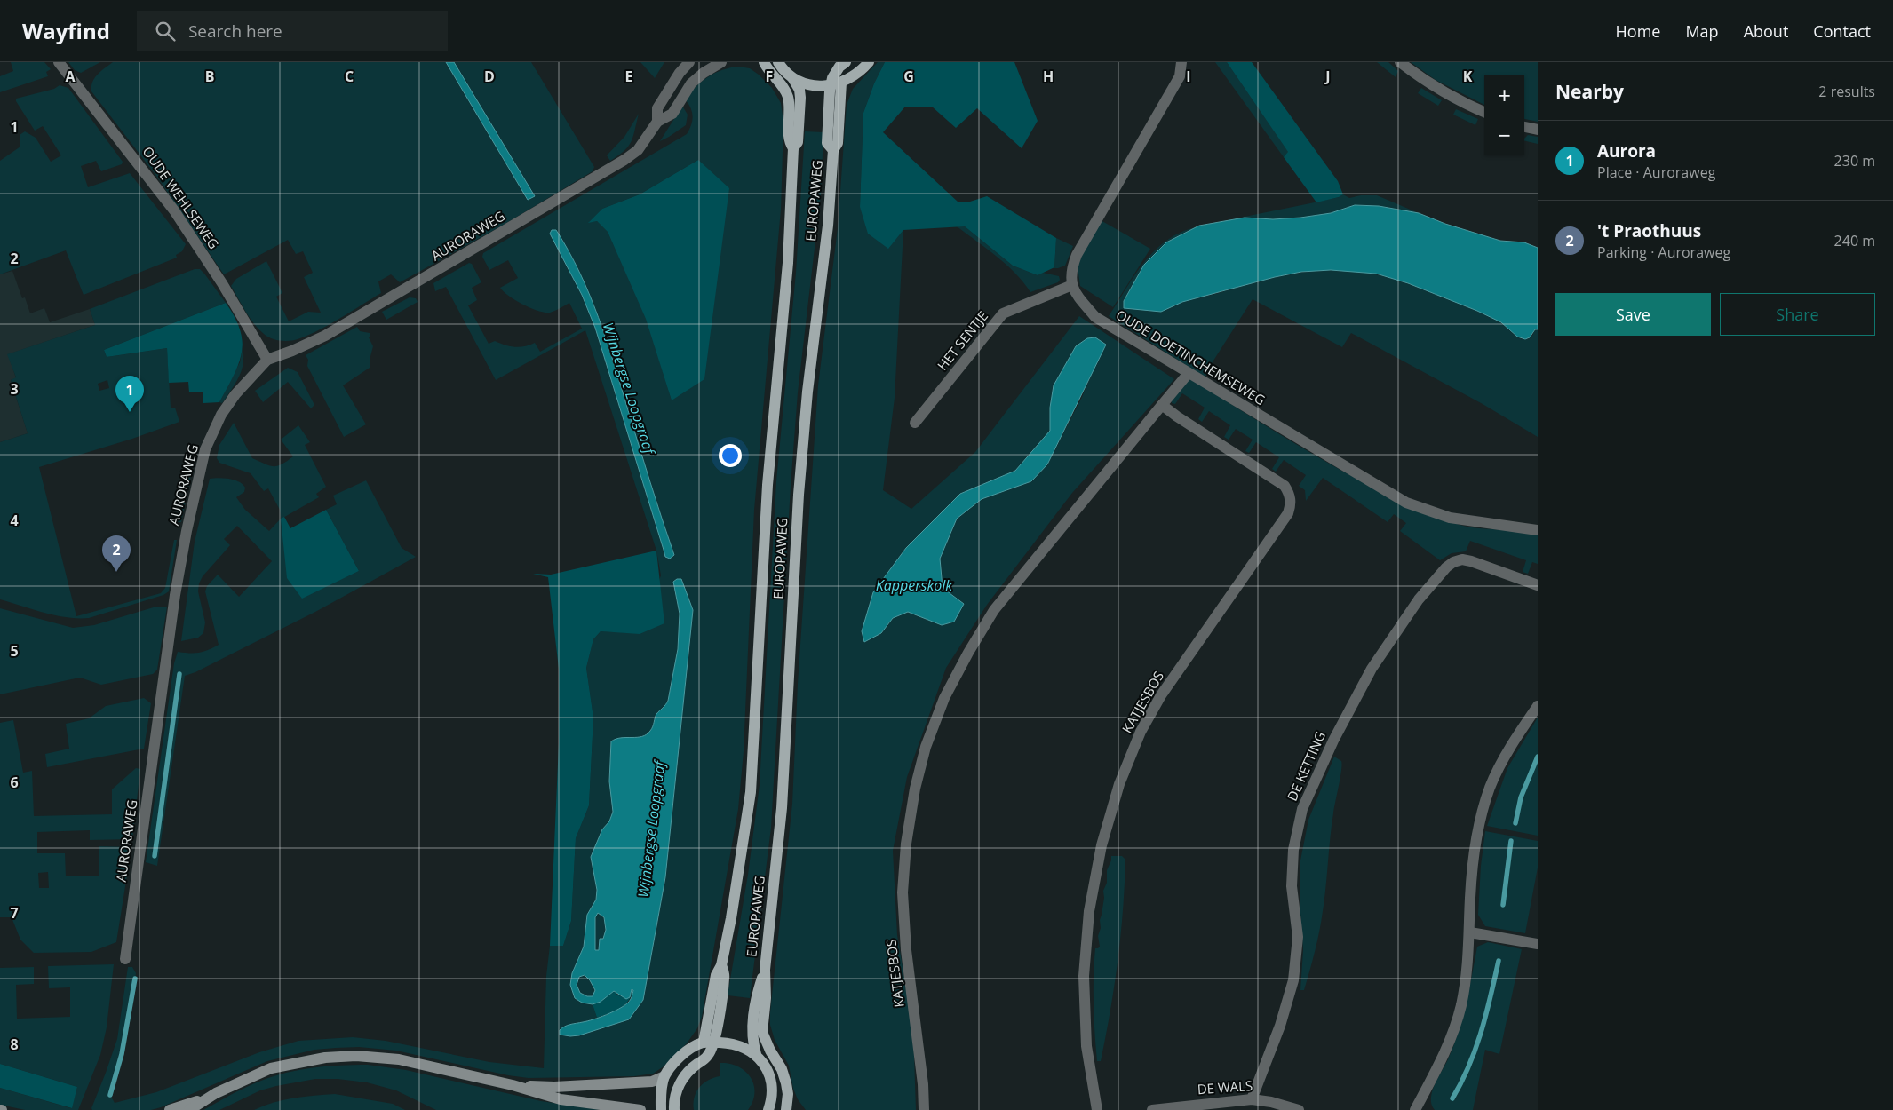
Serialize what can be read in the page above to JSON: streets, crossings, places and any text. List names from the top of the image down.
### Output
{
  "streets": {
    "main road": ["EUROPAWEG"],
    "street": [
      "OUDE WEHLSEWEG",
      "AURORAWEG",
      "HET SENTJE",
      "OUDE DOETINCHEMSEWEG",
      "KATJESBOS",
      "DE KETTING",
      "DE WALS"
    ]
  },
  "crossings": [
    ["OUDE WEHLSEWEG", "AURORAWEG"],
    ["HET SENTJE", "OUDE DOETINCHEMSEWEG"],
    ["OUDE DOETINCHEMSEWEG", "KATJESBOS"],
    ["DE KETTING", "DE WALS"]
  ],
  "water": ["Wijnbergse Loopgraaf", "Kapperskolk"],
  "page": {
    "header": "Wayfind",
    "search": "Search here",
    "nav": [
      "Home",
      "Map",
      "About",
      "Contact"
    ],
    "heading": ["Nearby", "2 results"],
    "map_buttons": ["+", "−"],
    "list": [
      {
        "mark": "1",
        "name": "Aurora",
        "note": "Place · Auroraweg",
        "value": "230 m"
      },
      {
        "mark": "2",
        "name": "'t Praothuus",
        "note": "Parking · Auroraweg",
        "value": "240 m"
      }
    ],
    "buttons": ["Save", "Share"],
    "pins": ["1", "2"]
  },
  "grid": {
    "columns": [
      "A",
      "B",
      "C",
      "D",
      "E",
      "F",
      "G",
      "H",
      "I",
      "J",
      "K"
    ],
    "rows": [
      "1",
      "2",
      "3",
      "4",
      "5",
      "6",
      "7",
      "8"
    ]
  }
}
